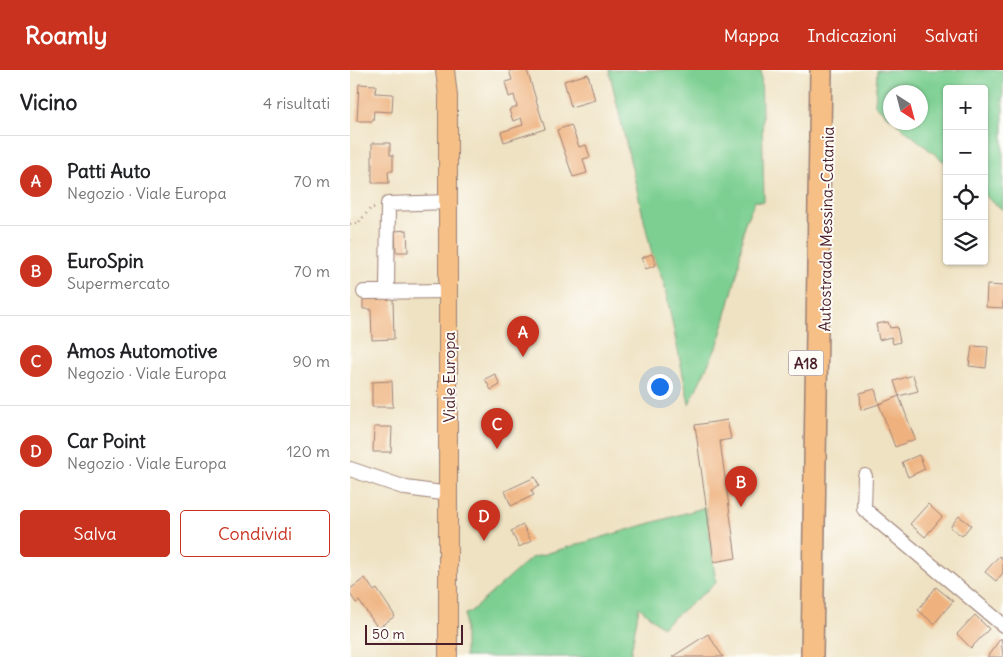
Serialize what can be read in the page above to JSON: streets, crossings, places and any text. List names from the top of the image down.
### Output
{
  "streets": {
    "highway": ["Autostrada Messina-Catania", "A18"],
    "main road": ["Viale Europa"]
  },
  "scale_bar": "50 m",
  "north": "bottom right",
  "page": {
    "header": "Roamly",
    "nav": ["Mappa", "Indicazioni", "Salvati"],
    "heading": ["Vicino", "4 risultati"],
    "map_buttons": ["+", "−"],
    "list": [
      {
        "mark": "A",
        "name": "Patti Auto",
        "note": "Negozio · Viale Europa",
        "value": "70 m"
      },
      {
        "mark": "B",
        "name": "EuroSpin",
        "note": "Supermercato",
        "value": "70 m"
      },
      {
        "mark": "C",
        "name": "Amos Automotive",
        "note": "Negozio · Viale Europa",
        "value": "90 m"
      },
      {
        "mark": "D",
        "name": "Car Point",
        "note": "Negozio · Viale Europa",
        "value": "120 m"
      }
    ],
    "pins": [
      "A",
      "C",
      "B",
      "D"
    ],
    "buttons": ["Salva", "Condividi"],
    "scale": "50 m"
  }
}
